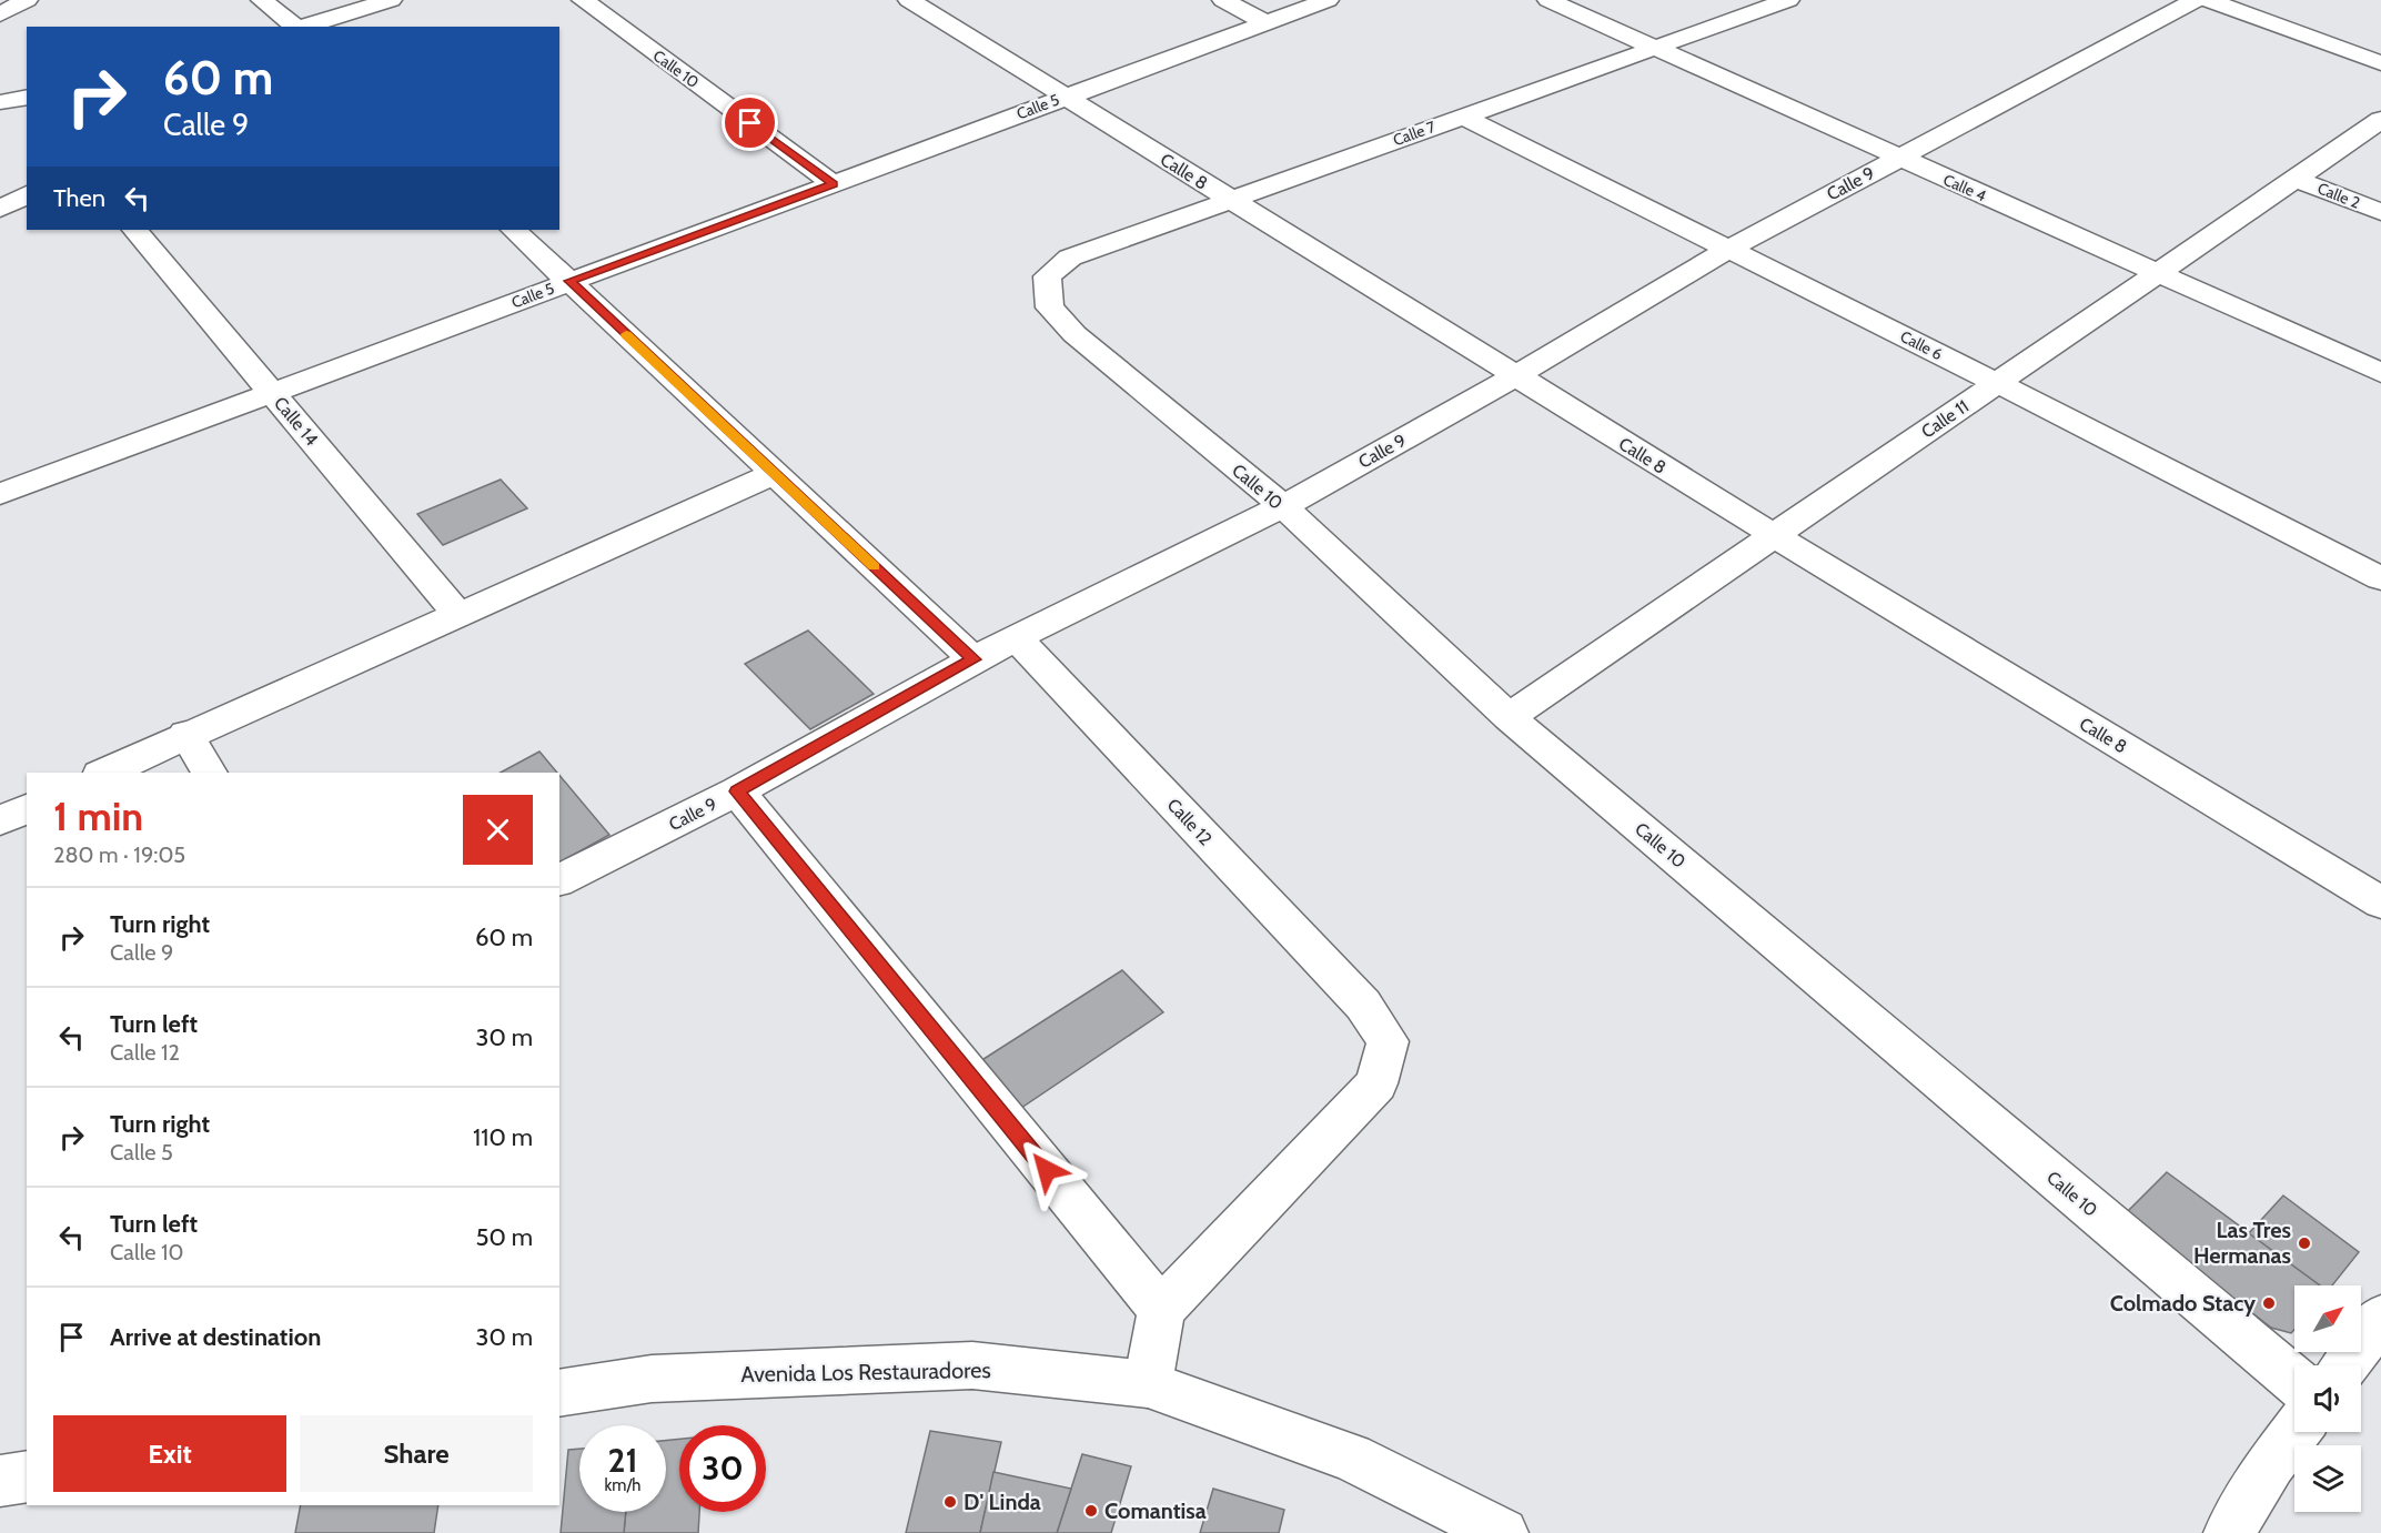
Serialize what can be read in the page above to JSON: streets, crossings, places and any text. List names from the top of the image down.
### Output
{
  "streets": {
    "street": [
      "Calle 10",
      "Calle 5",
      "Calle 7",
      "Calle 8",
      "Calle 9",
      "Calle 4",
      "Calle 2",
      "Calle 6",
      "Calle 11",
      "Calle 14",
      "Calle 12",
      "Avenida Los Restauradores"
    ]
  },
  "crossings": [
    ["Calle 10", "Calle 5"],
    ["Calle 10", "Calle 7"],
    ["Calle 10", "Calle 9"],
    ["Calle 10", "Calle 11"],
    ["Calle 5", "Calle 8"],
    ["Calle 5", "Calle 14"],
    ["Calle 7", "Calle 8"],
    ["Calle 7", "Calle 4"],
    ["Calle 7", "Calle 6"],
    ["Calle 8", "Calle 9"],
    ["Calle 8", "Calle 11"],
    ["Calle 9", "Calle 4"],
    ["Calle 9", "Calle 6"],
    ["Calle 9", "Calle 12"],
    ["Calle 4", "Calle 11"],
    ["Calle 2", "Calle 11"],
    ["Calle 6", "Calle 11"]
  ],
  "places": [
    "Las Tres Hermanas",
    "Colmado Stacy",
    "D' Linda",
    "Comantisa"
  ],
  "north": "top right",
  "page": {
    "turn": ["60 m", "Calle 9"],
    "then": "Then",
    "heading": ["1 min", "280 m · 19:05"],
    "list": [
      {
        "name": "Turn right",
        "note": "Calle 9",
        "value": "60 m"
      },
      {
        "name": "Turn left",
        "note": "Calle 12",
        "value": "30 m"
      },
      {
        "name": "Turn right",
        "note": "Calle 5",
        "value": "110 m"
      },
      {
        "name": "Turn left",
        "note": "Calle 10",
        "value": "50 m"
      },
      {
        "name": "Arrive at destination",
        "value": "30 m"
      }
    ],
    "buttons": ["Exit", "Share"],
    "speed": "21 km/h",
    "limit": "30"
  }
}
